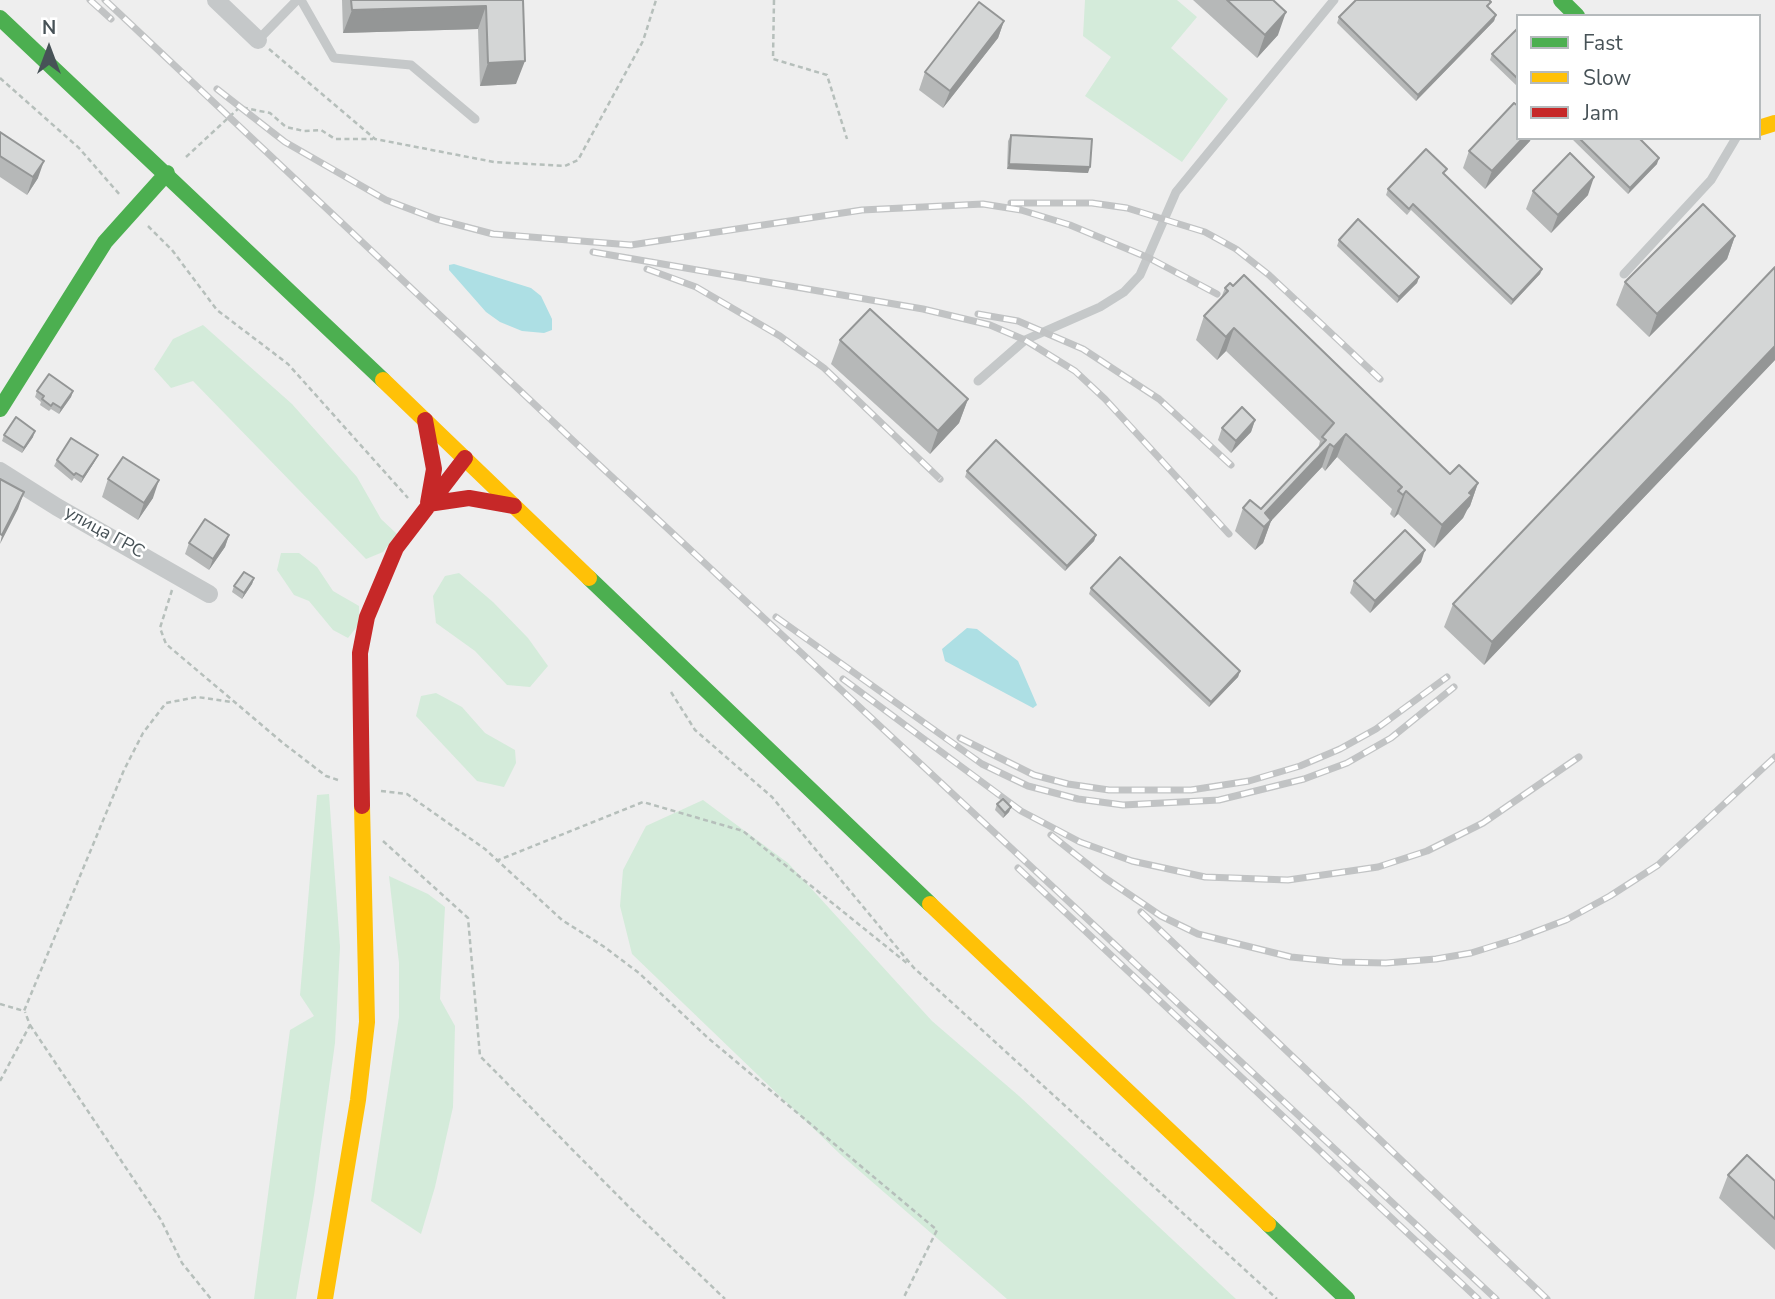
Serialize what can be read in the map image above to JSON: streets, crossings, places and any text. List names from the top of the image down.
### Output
{
  "streets": {
    "street": ["улица ГРС"]
  },
  "legend": ["Fast", "Slow", "Jam"],
  "north": "top"
}
